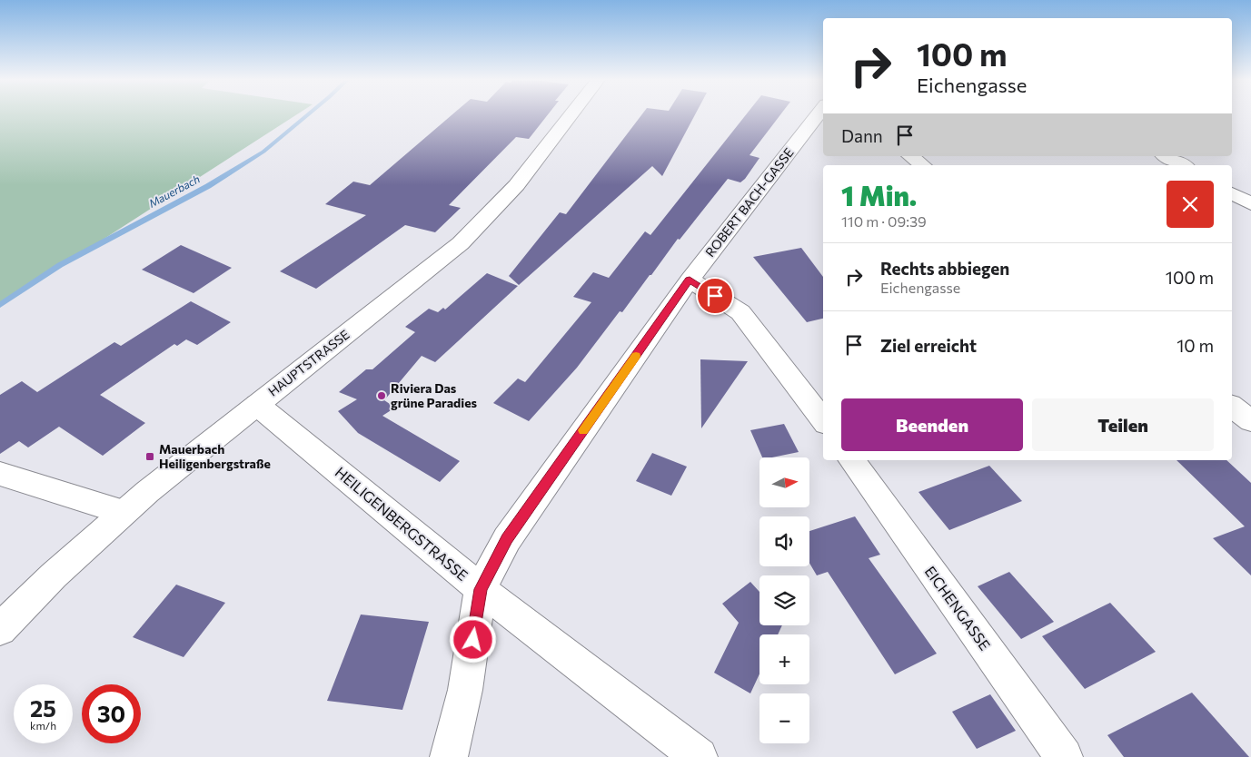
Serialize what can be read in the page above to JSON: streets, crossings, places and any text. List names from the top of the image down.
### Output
{
  "streets": {
    "street": [
      "ROBERT BACH-GASSE",
      "HAUPTSTRASSE",
      "HEILIGENBERGSTRASSE",
      "EICHENGASSE"
    ]
  },
  "crossings": [
    ["ROBERT BACH-GASSE", "HEILIGENBERGSTRASSE"],
    ["HAUPTSTRASSE", "HEILIGENBERGSTRASSE"]
  ],
  "water": ["Mauerbach"],
  "places": {
    "other": ["Riviera Das grüne Paradies"],
    "transit": ["Mauerbach Heiligenbergstraße"]
  },
  "north": "right",
  "page": {
    "turn": ["100 m", "Eichengasse"],
    "then": "Dann",
    "heading": ["1 Min.", "110 m · 09:39"],
    "list": [
      {
        "name": "Rechts abbiegen",
        "note": "Eichengasse",
        "value": "100 m"
      },
      {
        "name": "Ziel erreicht",
        "value": "10 m"
      }
    ],
    "buttons": ["Beenden", "Teilen"],
    "map_buttons": ["+", "−"],
    "speed": "25 km/h",
    "limit": "30"
  }
}
